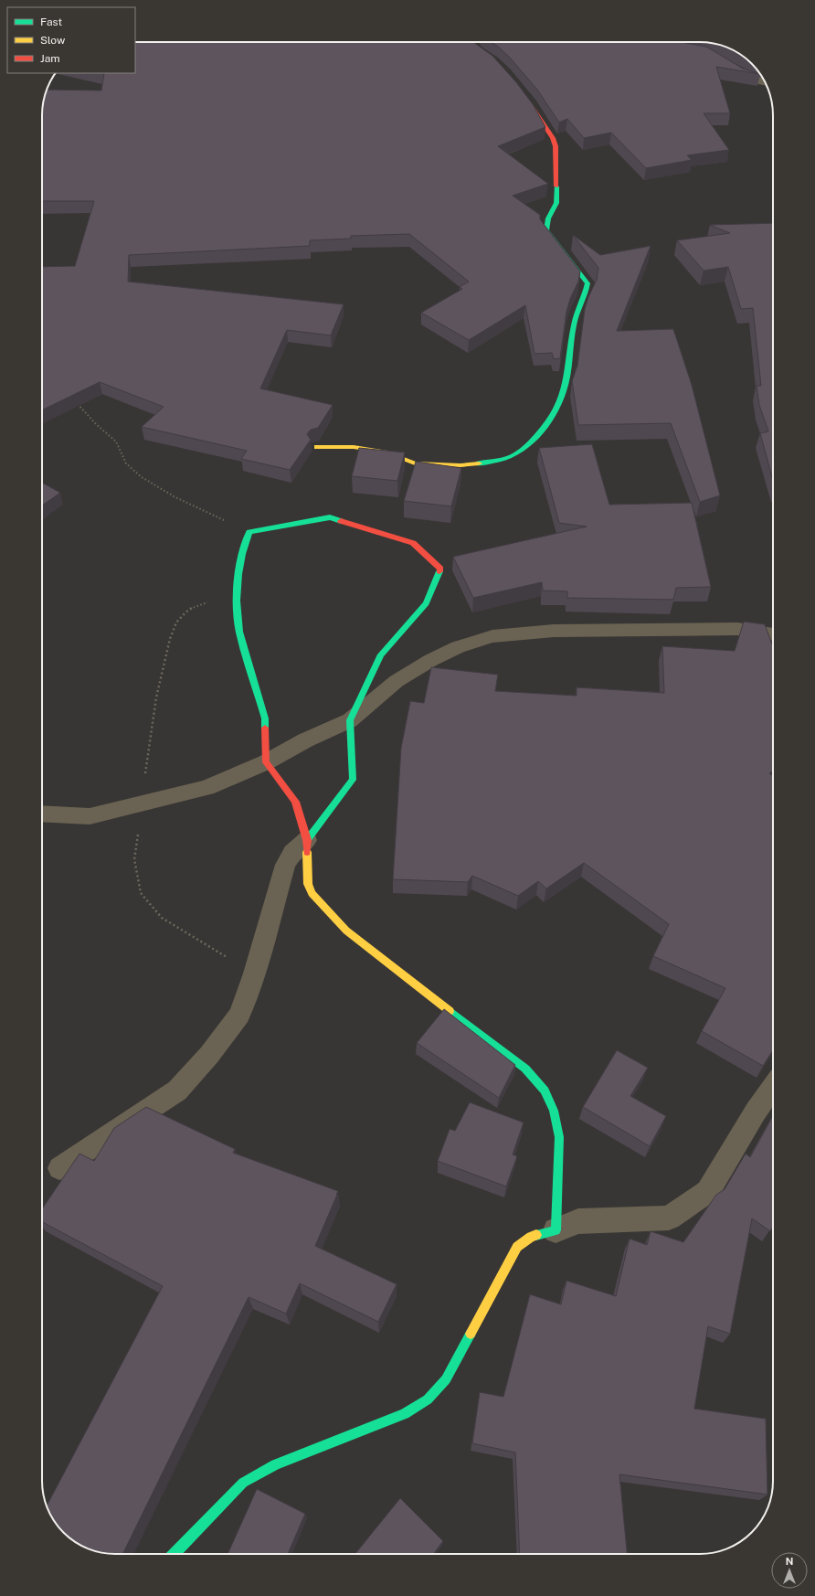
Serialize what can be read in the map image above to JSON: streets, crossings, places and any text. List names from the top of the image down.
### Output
{
  "legend": ["Fast", "Slow", "Jam"],
  "north": "top"
}
